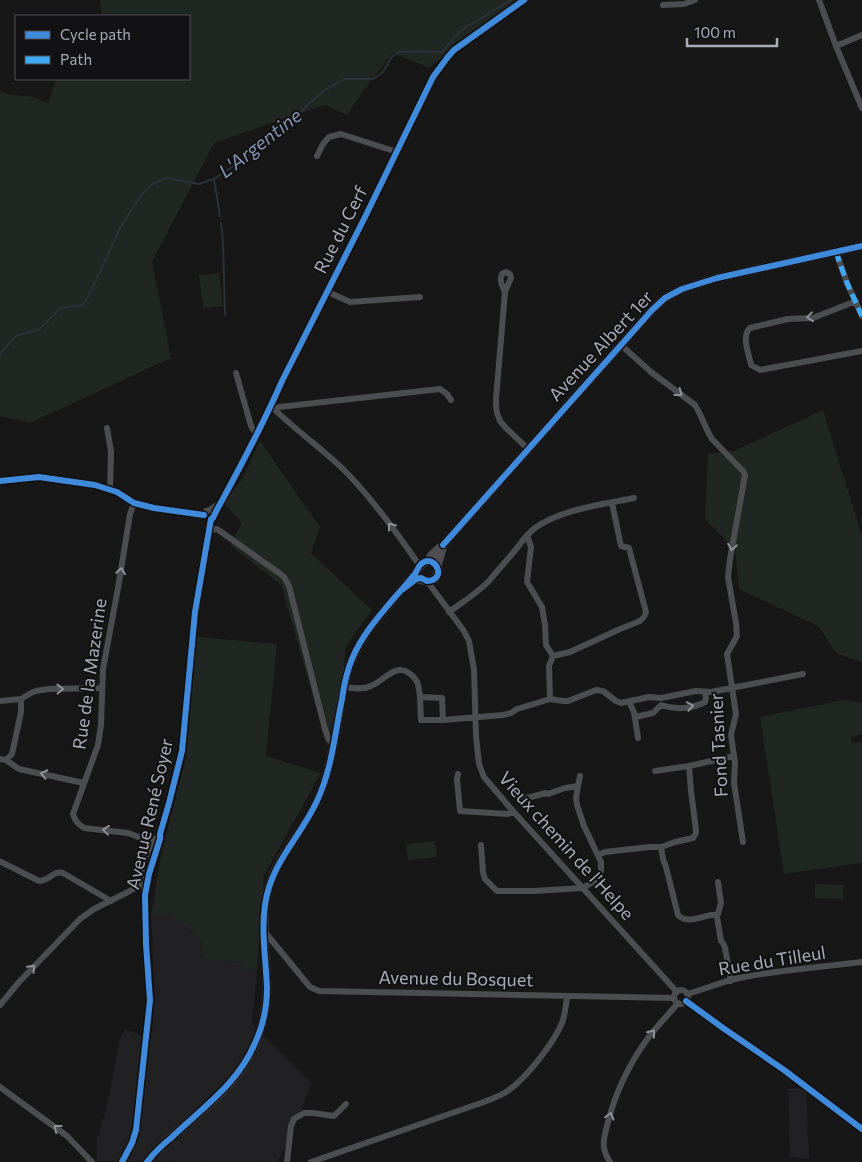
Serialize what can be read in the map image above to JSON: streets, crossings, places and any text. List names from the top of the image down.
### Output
{
  "streets": {
    "main road": ["Avenue Albert 1er"],
    "street": [
      "Rue du Cerf",
      "Rue de la Mazerine",
      "Fond Tasnier",
      "Avenue René Soyer",
      "Vieux chemin de l'Helpe",
      "Rue du Tilleul",
      "Avenue du Bosquet"
    ]
  },
  "crossings": [
    ["Rue du Cerf", "Avenue René Soyer"],
    ["Rue du Cerf", "Vieux chemin de l'Helpe"],
    ["Avenue Albert 1er", "Fond Tasnier"],
    ["Avenue Albert 1er", "Vieux chemin de l'Helpe"],
    ["Avenue Albert 1er", "Avenue du Bosquet"],
    ["Rue de la Mazerine", "Avenue René Soyer"],
    ["Vieux chemin de l'Helpe", "Avenue du Bosquet"]
  ],
  "one_way": ["Fond Tasnier"],
  "water": ["L'Argentine"],
  "legend": ["Cycle path", "Path"],
  "scale_bar": "100 m"
}
